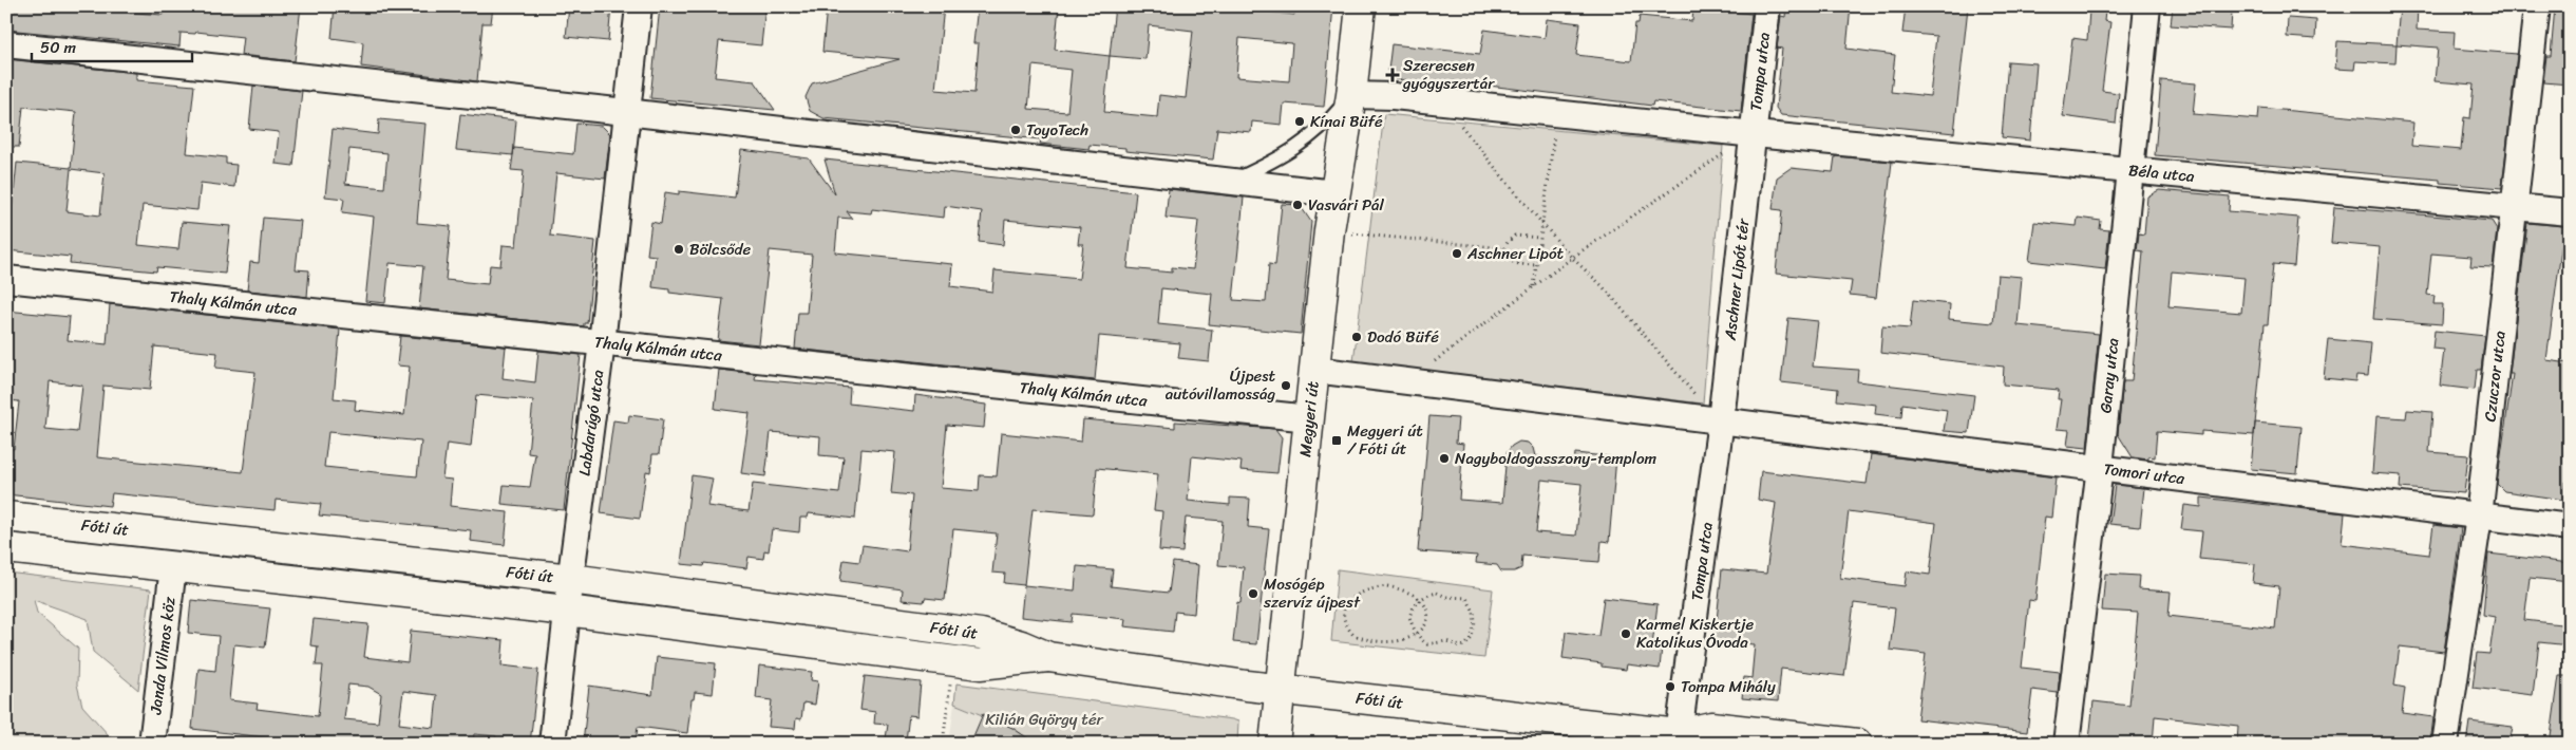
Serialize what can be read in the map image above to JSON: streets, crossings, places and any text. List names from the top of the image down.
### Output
{
  "streets": {
    "street": [
      "Tompa utca",
      "Béla utca",
      "Aschner Lipót tér",
      "Thaly Kálmán utca",
      "Garay utca",
      "Czuczor utca",
      "Megyeri út",
      "Labdarúgó utca",
      "Tomori utca",
      "Fóti út",
      "Janda Vilmos köz"
    ]
  },
  "crossings": [
    ["Tompa utca", "Béla utca"],
    ["Tompa utca", "Aschner Lipót tér"],
    ["Tompa utca", "Tomori utca"],
    ["Tompa utca", "Fóti út"],
    ["Béla utca", "Aschner Lipót tér"],
    ["Béla utca", "Garay utca"],
    ["Béla utca", "Czuczor utca"],
    ["Aschner Lipót tér", "Tomori utca"],
    ["Thaly Kálmán utca", "Megyeri út"],
    ["Thaly Kálmán utca", "Labdarúgó utca"],
    ["Garay utca", "Tomori utca"],
    ["Czuczor utca", "Tomori utca"],
    ["Megyeri út", "Fóti út"],
    ["Labdarúgó utca", "Fóti út"],
    ["Fóti út", "Janda Vilmos köz"]
  ],
  "parks": ["Kilián György tér"],
  "places": {
    "health": ["Szerecsen gyógyszertár"],
    "other": [
      "Kínai Büfé",
      "ToyoTech",
      "Vasvári Pál",
      "Bölcsőde",
      "Aschner Lipót",
      "Dodó Büfé",
      "Újpest autóvillamosság",
      "Nagyboldogasszony-templom",
      "Mosógép szervíz újpest",
      "Karmel Kiskertje Katolikus Óvoda",
      "Tompa Mihály"
    ],
    "transit": ["Megyeri út / Fóti út"]
  },
  "scale_bar": "50 m"
}
